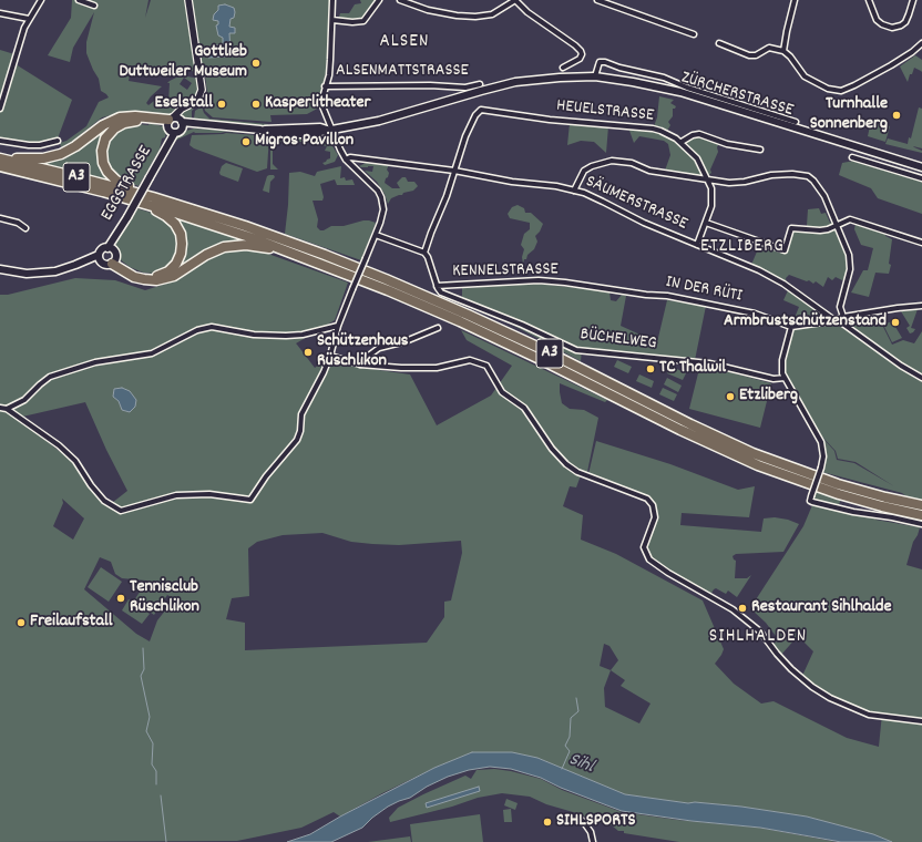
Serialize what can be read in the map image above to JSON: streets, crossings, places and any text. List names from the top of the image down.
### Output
{
  "streets": {
    "highway": ["A3"],
    "main road": ["ZÜRCHERSTRASSE", "EGGSTRASSE"],
    "street": [
      "ALSENMATTSTRASSE",
      "HEUELSTRASSE",
      "SÄUMERSTRASSE",
      "KENNELSTRASSE",
      "IN DER RÜTI",
      "BÜCHELWEG"
    ]
  },
  "crossings": [
    ["ZÜRCHERSTRASSE", "EGGSTRASSE"],
    ["HEUELSTRASSE", "SÄUMERSTRASSE"],
    ["KENNELSTRASSE", "IN DER RÜTI"],
    ["KENNELSTRASSE", "BÜCHELWEG"]
  ],
  "districts": ["ALSEN", "ETZLIBERG", "SIHLHALDEN"],
  "water": ["Sihl"],
  "places": [
    "Gottlieb Duttweiler Museum",
    "Eselstall",
    "Kasperlitheater",
    "Turnhalle Sonnenberg",
    "Migros Pavillon",
    "Armbrustschützenstand",
    "Schützenhaus Rüschlikon",
    "TC Thalwil",
    "Etzliberg",
    "Tennisclub Rüschlikon",
    "Restaurant Sihlhalde",
    "Freilaufstall",
    "SIHLSPORTS"
  ]
}
